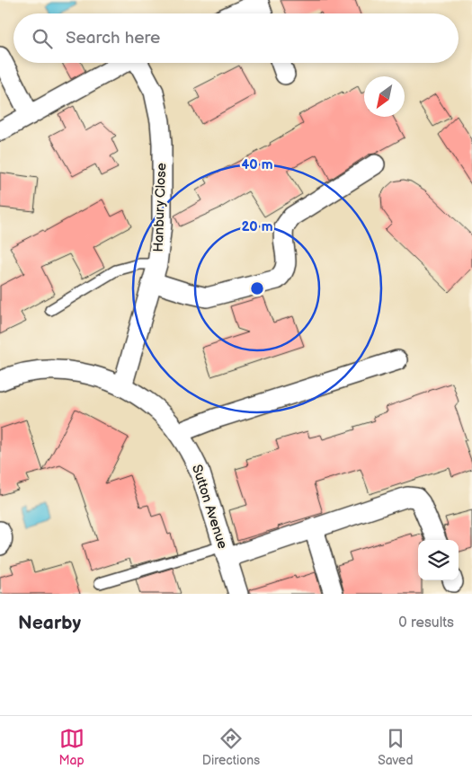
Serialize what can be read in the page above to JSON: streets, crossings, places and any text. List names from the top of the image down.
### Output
{
  "streets": {
    "street": ["Hanbury Close", "Sutton Avenue"]
  },
  "crossings": [
    ["Hanbury Close", "Sutton Avenue"]
  ],
  "north": "bottom left",
  "page": {
    "search": "Search here",
    "heading": ["Nearby", "0 results"],
    "nav": ["Map", "Directions", "Saved"]
  },
  "rings": ["40 m", "20 m"]
}
